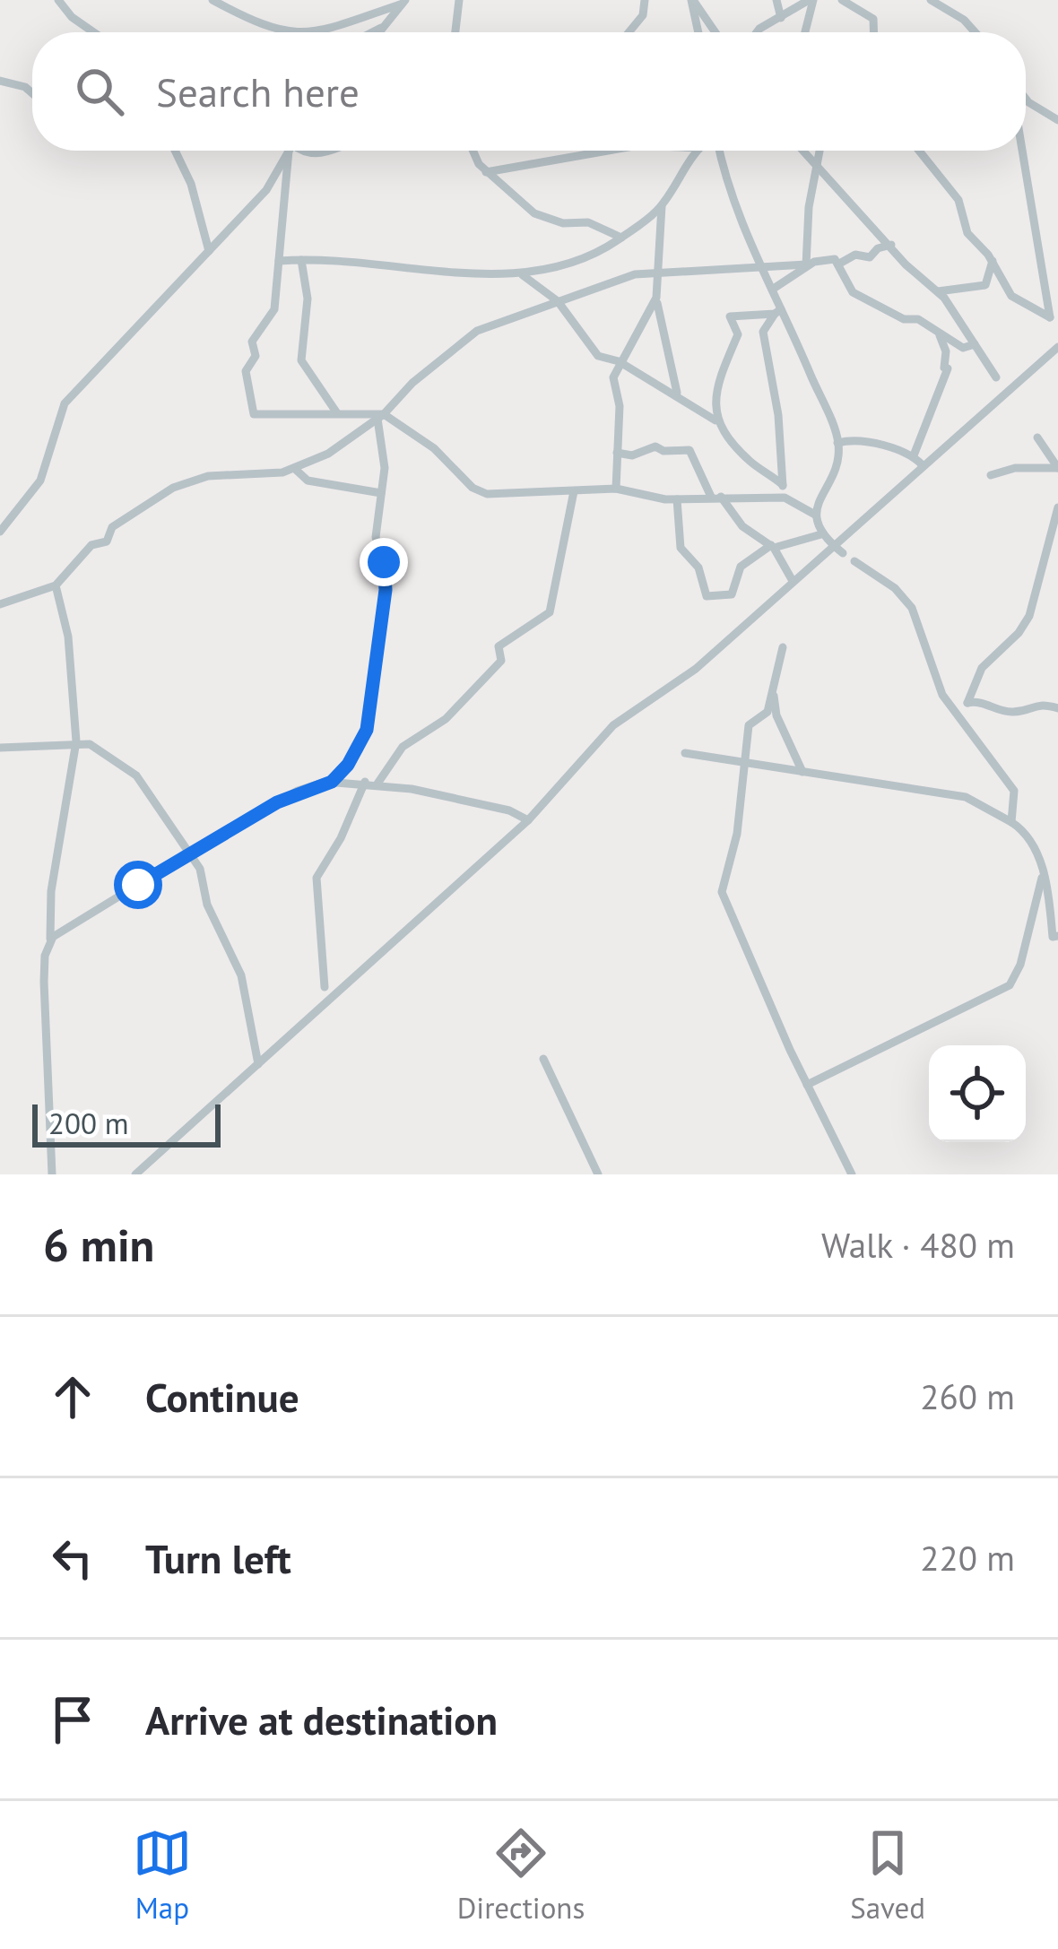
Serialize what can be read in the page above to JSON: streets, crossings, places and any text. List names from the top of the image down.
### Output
{
  "scale_bar": "200 m",
  "page": {
    "search": "Search here",
    "scale": "200 m",
    "heading": ["6 min", "Walk · 480 m"],
    "list": [
      ["Continue", "260 m"],
      ["Turn left", "220 m"],
      "Arrive at destination"
    ],
    "nav": ["Map", "Directions", "Saved"]
  }
}
